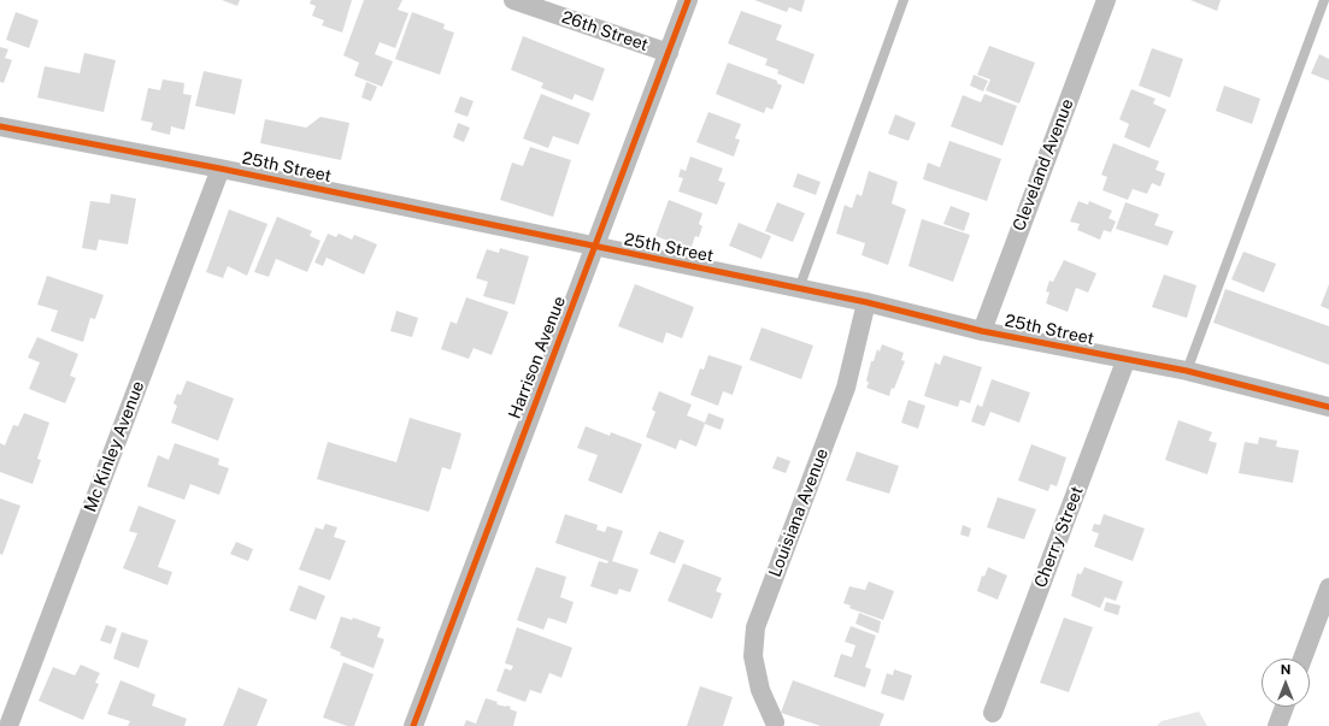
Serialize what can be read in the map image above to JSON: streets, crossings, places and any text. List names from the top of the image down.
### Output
{
  "streets": {
    "street": [
      "26th Street",
      "Cleveland Avenue",
      "25th Street",
      "Harrison Avenue",
      "Mc Kinley Avenue",
      "Louisiana Avenue",
      "Cherry Street"
    ]
  },
  "crossings": [
    ["26th Street", "Harrison Avenue"],
    ["Cleveland Avenue", "25th Street"],
    ["25th Street", "Harrison Avenue"],
    ["25th Street", "Mc Kinley Avenue"],
    ["25th Street", "Louisiana Avenue"],
    ["25th Street", "Cherry Street"]
  ],
  "north": "top"
}
